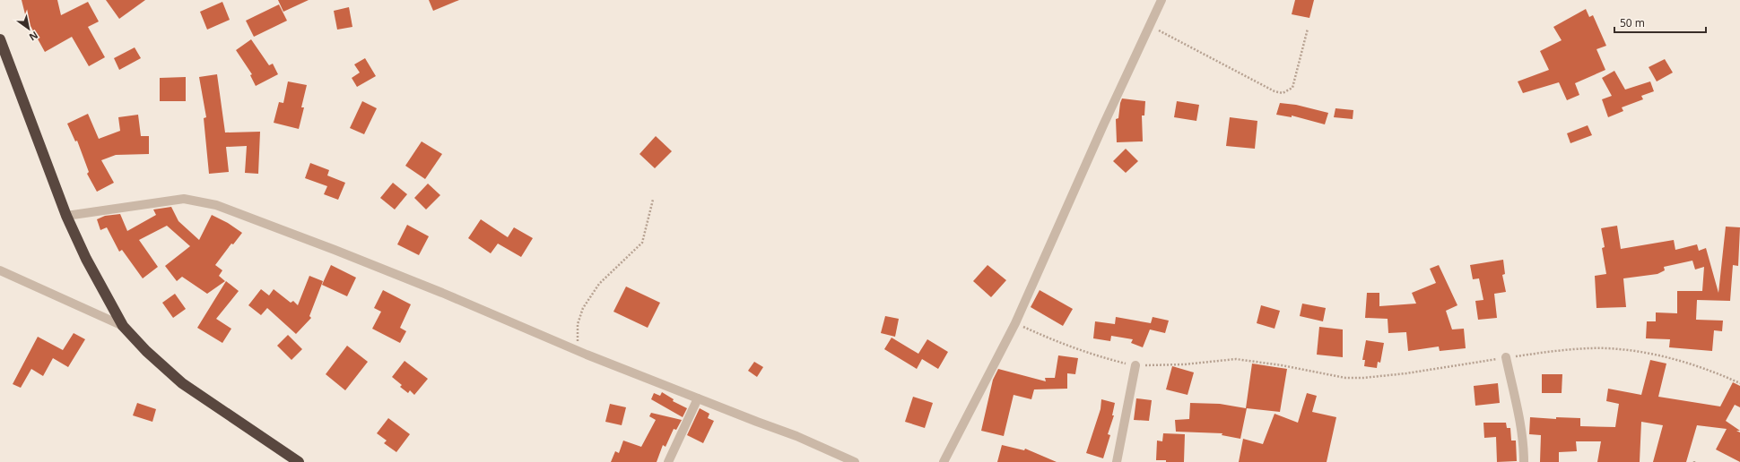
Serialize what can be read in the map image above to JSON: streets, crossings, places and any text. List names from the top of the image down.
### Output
{
  "scale_bar": "50 m",
  "north": "bottom right"
}
